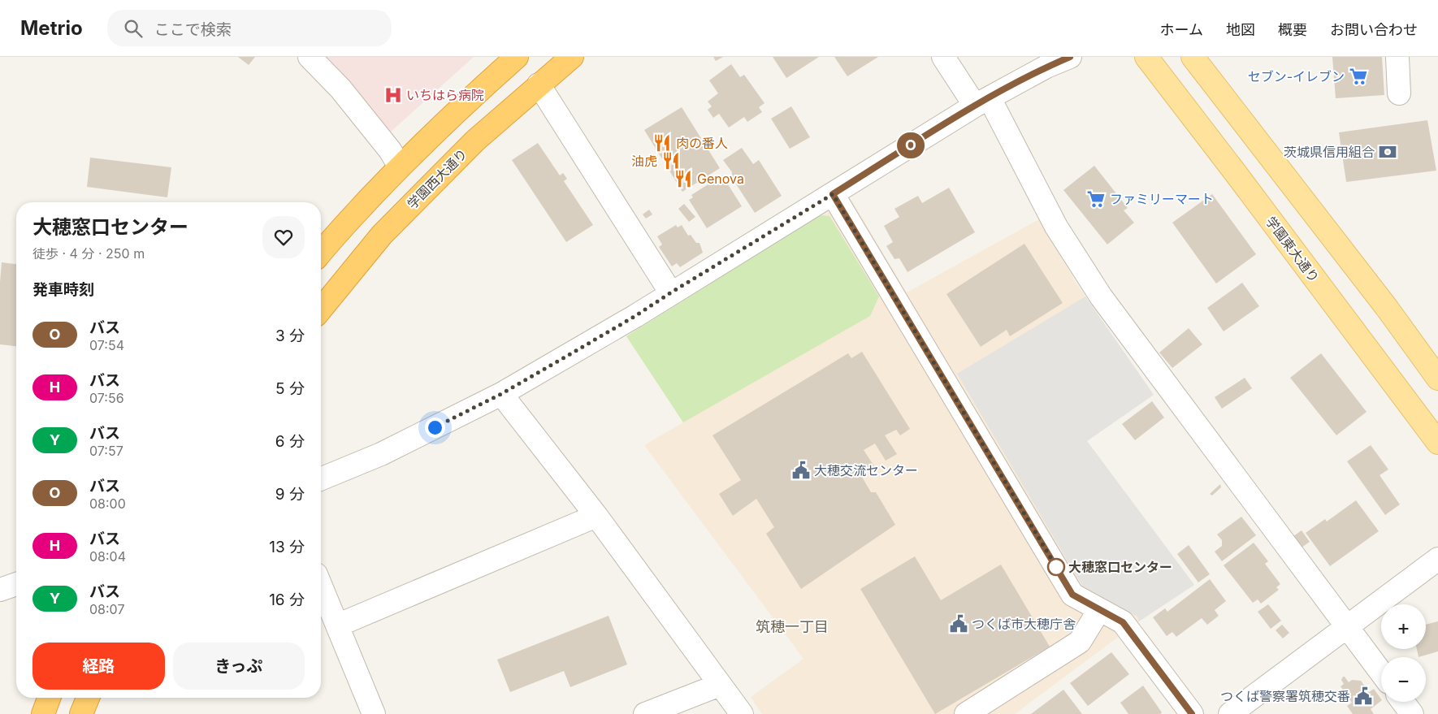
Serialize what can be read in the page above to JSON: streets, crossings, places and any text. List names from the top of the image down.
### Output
{
  "streets": {
    "highway": ["学園西大通り"],
    "main road": ["学園東大通り"]
  },
  "districts": ["筑穂一丁目"],
  "places": {
    "supermarket": ["セブン-イレブン", "ファミリーマート"],
    "hospital": ["いちはら病院"],
    "restaurant": ["肉の番人", "油虎", "Genova"],
    "bank": ["茨城県信用組合"],
    "public building": ["大穂交流センター", "つくば市大穂庁舎", "つくば警察署筑穂交番"],
    "other": ["大穂窓口センター"]
  },
  "lines": ["bus line O"],
  "page": {
    "header": "Metrio",
    "search": "ここで検索",
    "nav": [
      "ホーム",
      "地図",
      "概要",
      "お問い合わせ"
    ],
    "on_map": "O",
    "heading": [
      ["大穂窓口センター", "徒歩 · 4 分 · 250 m"],
      "発車時刻"
    ],
    "list": [
      {
        "mark": "O",
        "name": "バス",
        "note": "07:54",
        "value": "3 分"
      },
      {
        "mark": "H",
        "name": "バス",
        "note": "07:56",
        "value": "5 分"
      },
      {
        "mark": "Y",
        "name": "バス",
        "note": "07:57",
        "value": "6 分"
      },
      {
        "mark": "O",
        "name": "バス",
        "note": "08:00",
        "value": "9 分"
      },
      {
        "mark": "H",
        "name": "バス",
        "note": "08:04",
        "value": "13 分"
      },
      {
        "mark": "Y",
        "name": "バス",
        "note": "08:07",
        "value": "16 分"
      }
    ],
    "map_buttons": ["+", "−"],
    "buttons": ["経路", "きっぷ"]
  }
}
